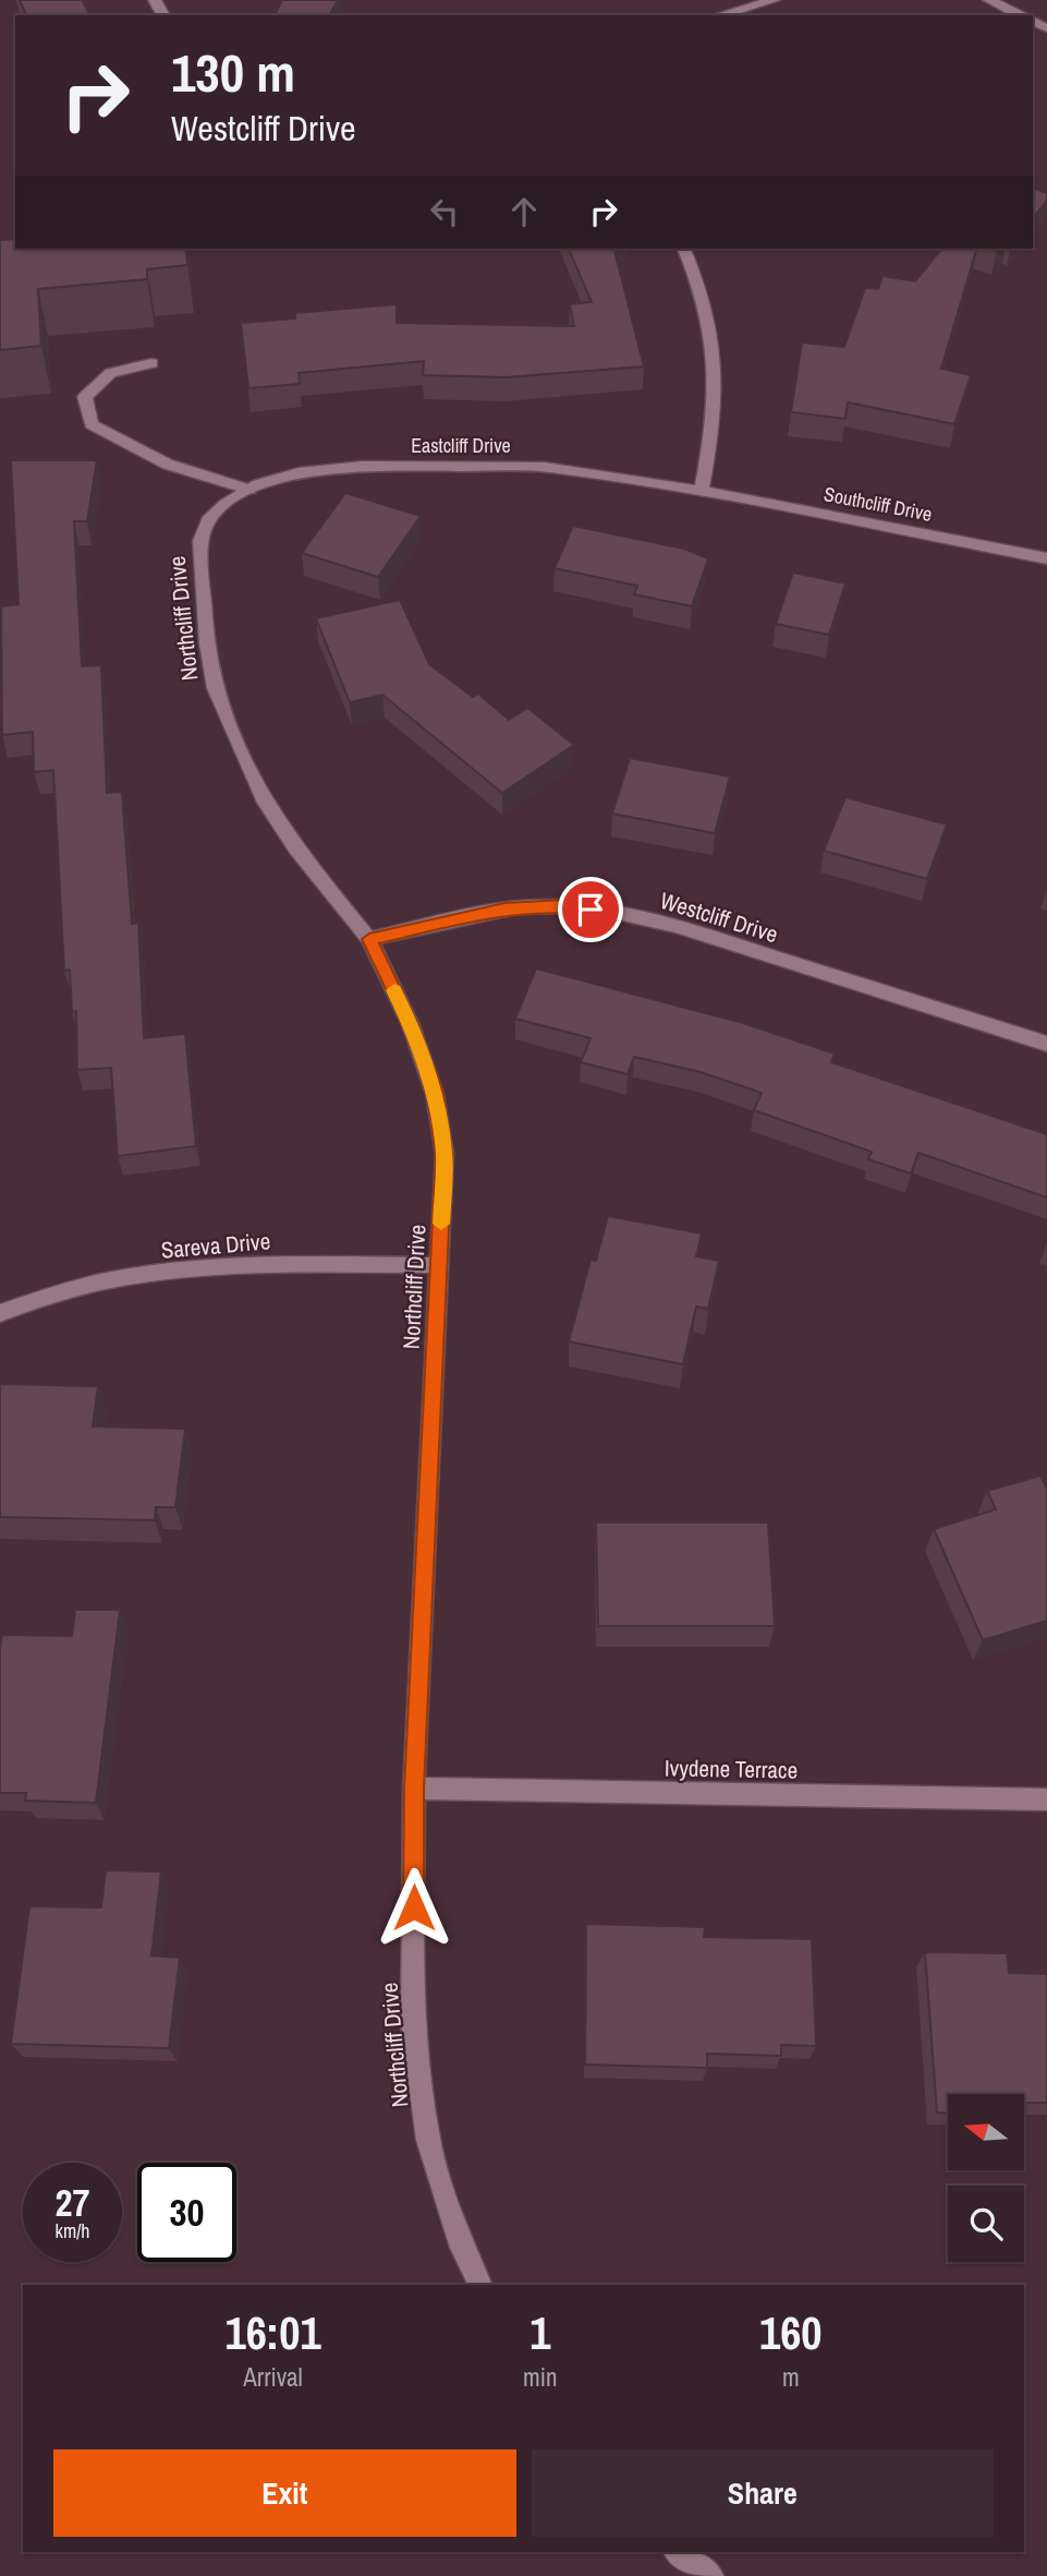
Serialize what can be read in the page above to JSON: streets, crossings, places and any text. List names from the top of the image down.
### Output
{
  "streets": {
    "street": [
      "Eastcliff Drive",
      "Southcliff Drive",
      "Northcliff Drive",
      "Westcliff Drive",
      "Sareva Drive",
      "Ivydene Terrace"
    ]
  },
  "crossings": [
    ["Eastcliff Drive", "Southcliff Drive"],
    ["Eastcliff Drive", "Northcliff Drive"],
    ["Northcliff Drive", "Westcliff Drive"],
    ["Northcliff Drive", "Sareva Drive"],
    ["Northcliff Drive", "Ivydene Terrace"]
  ],
  "north": "left",
  "page": {
    "turn": ["130 m", "Westcliff Drive"],
    "speed": "27 km/h",
    "limit": "30",
    "eta": [
      "16:01",
      "Arrival",
      "1",
      "min",
      "160",
      "m"
    ],
    "buttons": ["Exit", "Share"]
  }
}
